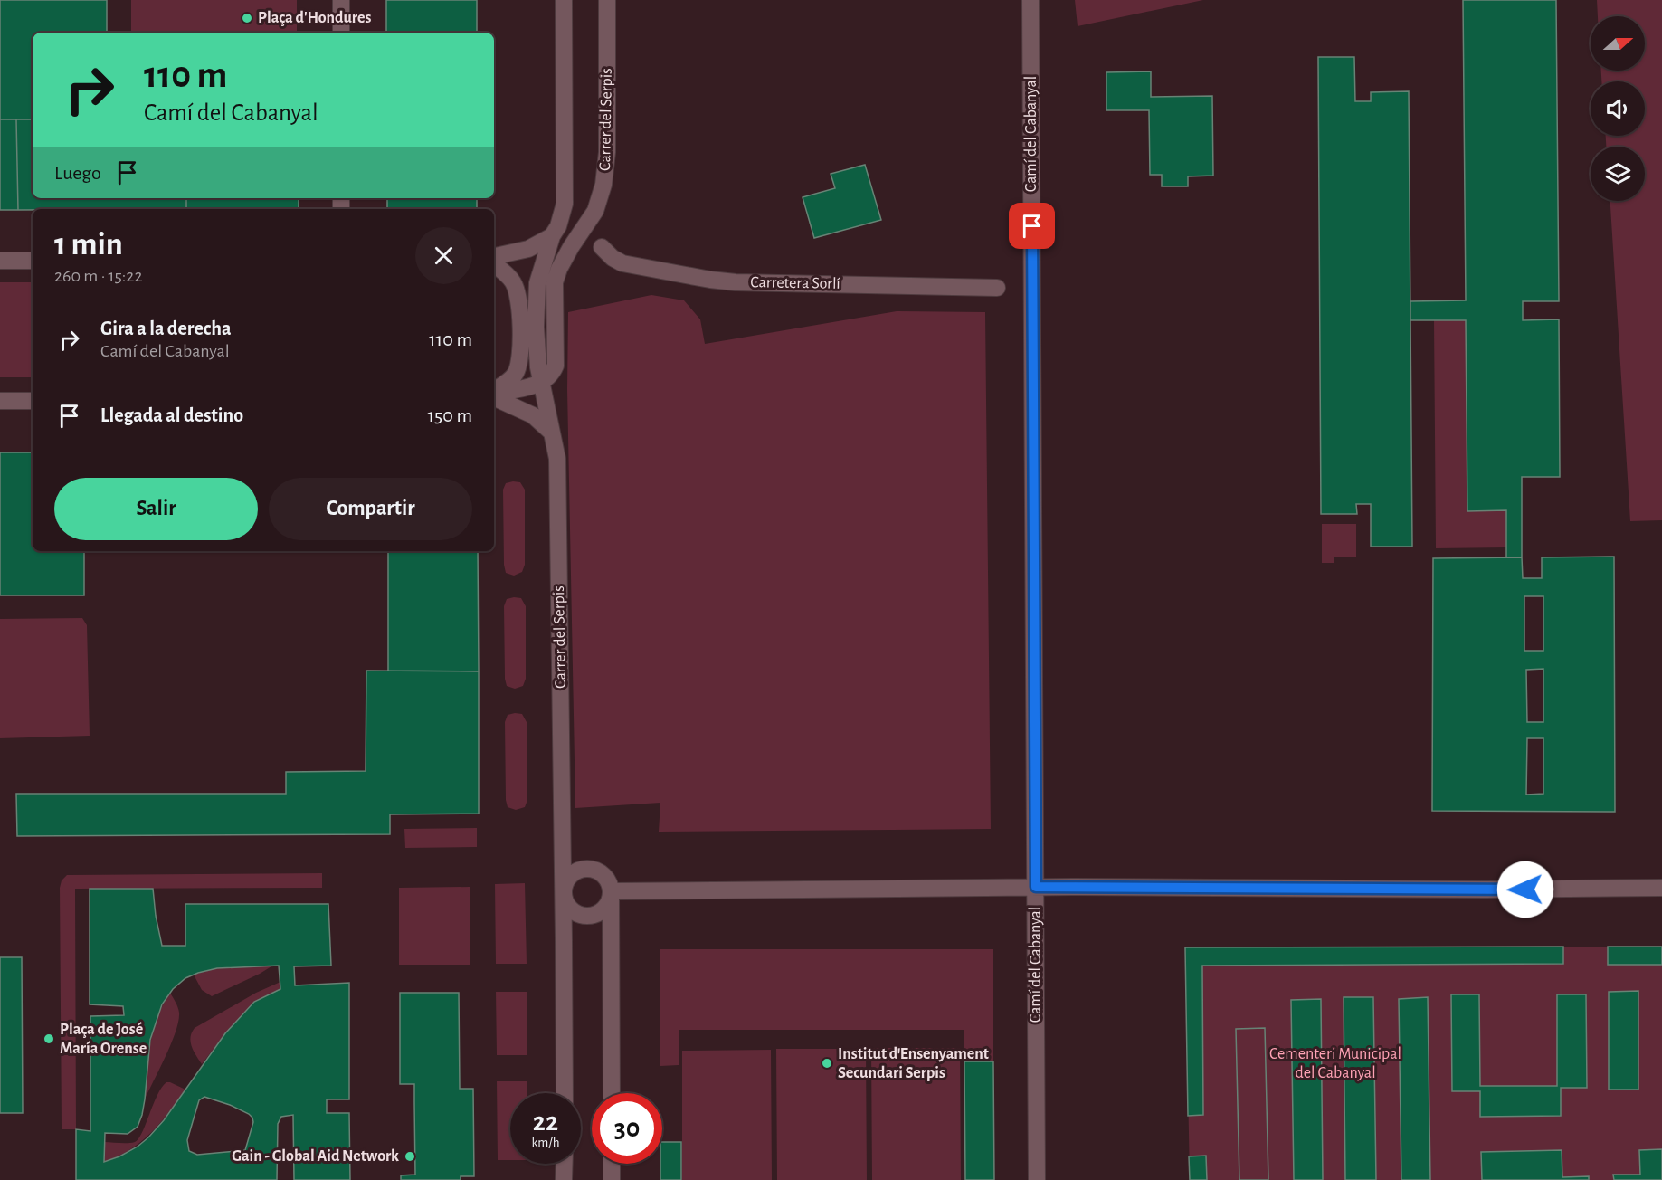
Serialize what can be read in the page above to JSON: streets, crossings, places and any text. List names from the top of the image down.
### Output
{
  "streets": {
    "street": ["Carrer del Serpis", "Camí del Cabanyal", "Carretera Sorlí"]
  },
  "parks": ["Cementeri Municipal del Cabanyal"],
  "places": [
    "Plaça d'Hondures",
    "Plaça de José María Orense",
    "Institut d'Ensenyament Secundari Serpis",
    "Gain - Global Aid Network"
  ],
  "north": "right",
  "page": {
    "turn": ["110 m", "Camí del Cabanyal"],
    "then": "Luego",
    "heading": ["1 min", "260 m · 15:22"],
    "list": [
      {
        "name": "Gira a la derecha",
        "note": "Camí del Cabanyal",
        "value": "110 m"
      },
      {
        "name": "Llegada al destino",
        "value": "150 m"
      }
    ],
    "buttons": ["Salir", "Compartir"],
    "speed": "22 km/h",
    "limit": "30"
  }
}
